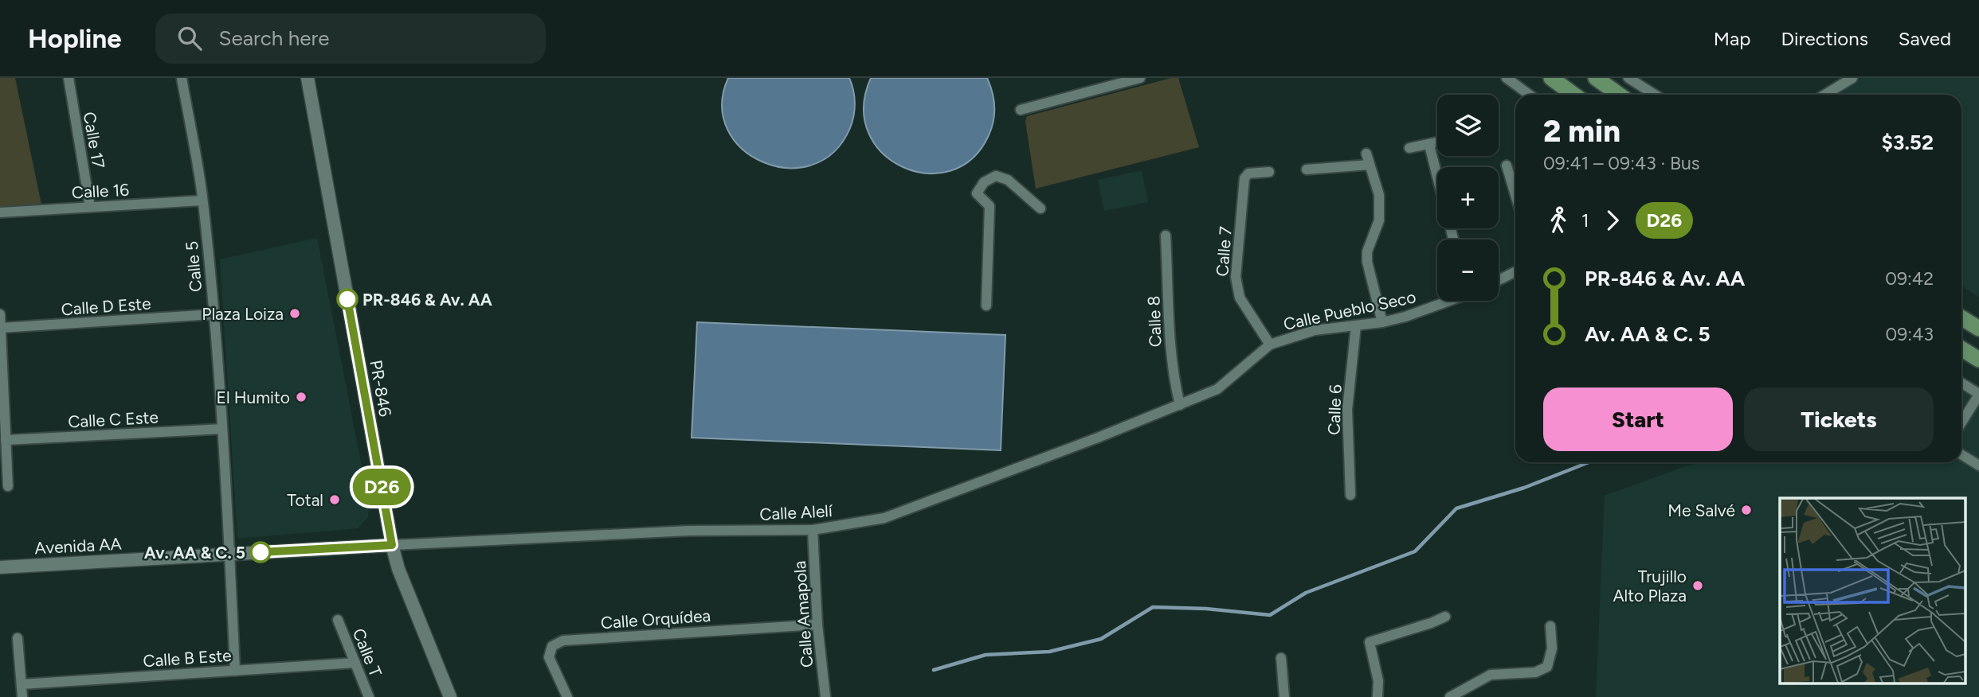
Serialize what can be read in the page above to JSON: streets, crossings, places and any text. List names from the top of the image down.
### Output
{
  "streets": {
    "street": [
      "Calle 17",
      "Calle 16",
      "Calle 7",
      "Calle 5",
      "Calle D Este",
      "Calle Pueblo Seco",
      "Calle 8",
      "PR-846",
      "Calle 6",
      "Calle C Este",
      "Calle Alelí",
      "Avenida AA",
      "Calle Amapola",
      "Calle Orquídea",
      "Calle T",
      "Calle B Este"
    ]
  },
  "crossings": [
    ["Calle 17", "Calle 16"],
    ["Calle 16", "Calle 5"],
    ["Calle 7", "Calle Pueblo Seco"],
    ["Calle 5", "Calle D Este"],
    ["Calle 5", "Calle C Este"],
    ["Calle 5", "Avenida AA"],
    ["Calle 5", "Calle B Este"],
    ["Calle Pueblo Seco", "Calle 8"],
    ["Calle Pueblo Seco", "Calle 6"],
    ["Calle Pueblo Seco", "Calle Alelí"],
    ["Calle 8", "Calle Alelí"],
    ["PR-846", "Calle Alelí"],
    ["PR-846", "Avenida AA"],
    ["Calle Alelí", "Avenida AA"],
    ["Calle Alelí", "Calle Amapola"],
    ["Calle Amapola", "Calle Orquídea"],
    ["Calle T", "Calle B Este"]
  ],
  "places": [
    "PR-846 & Av. AA",
    "Plaza Loiza",
    "El Humito",
    "Total",
    "Me Salvé",
    "Av. AA & C. 5",
    "Trujillo Alto Plaza"
  ],
  "lines": ["bus line D26"],
  "page": {
    "header": "Hopline",
    "search": "Search here",
    "nav": ["Map", "Directions", "Saved"],
    "on_map": "D26",
    "map_buttons": ["+", "−"],
    "heading": ["2 min", "09:41 – 09:43 · Bus", "$3.52"],
    "legs": ["1", "D26"],
    "list": [
      {
        "name": "PR-846 & Av. AA",
        "value": "09:42"
      },
      {
        "name": "Av. AA & C. 5",
        "value": "09:43"
      }
    ],
    "buttons": ["Start", "Tickets"]
  }
}
